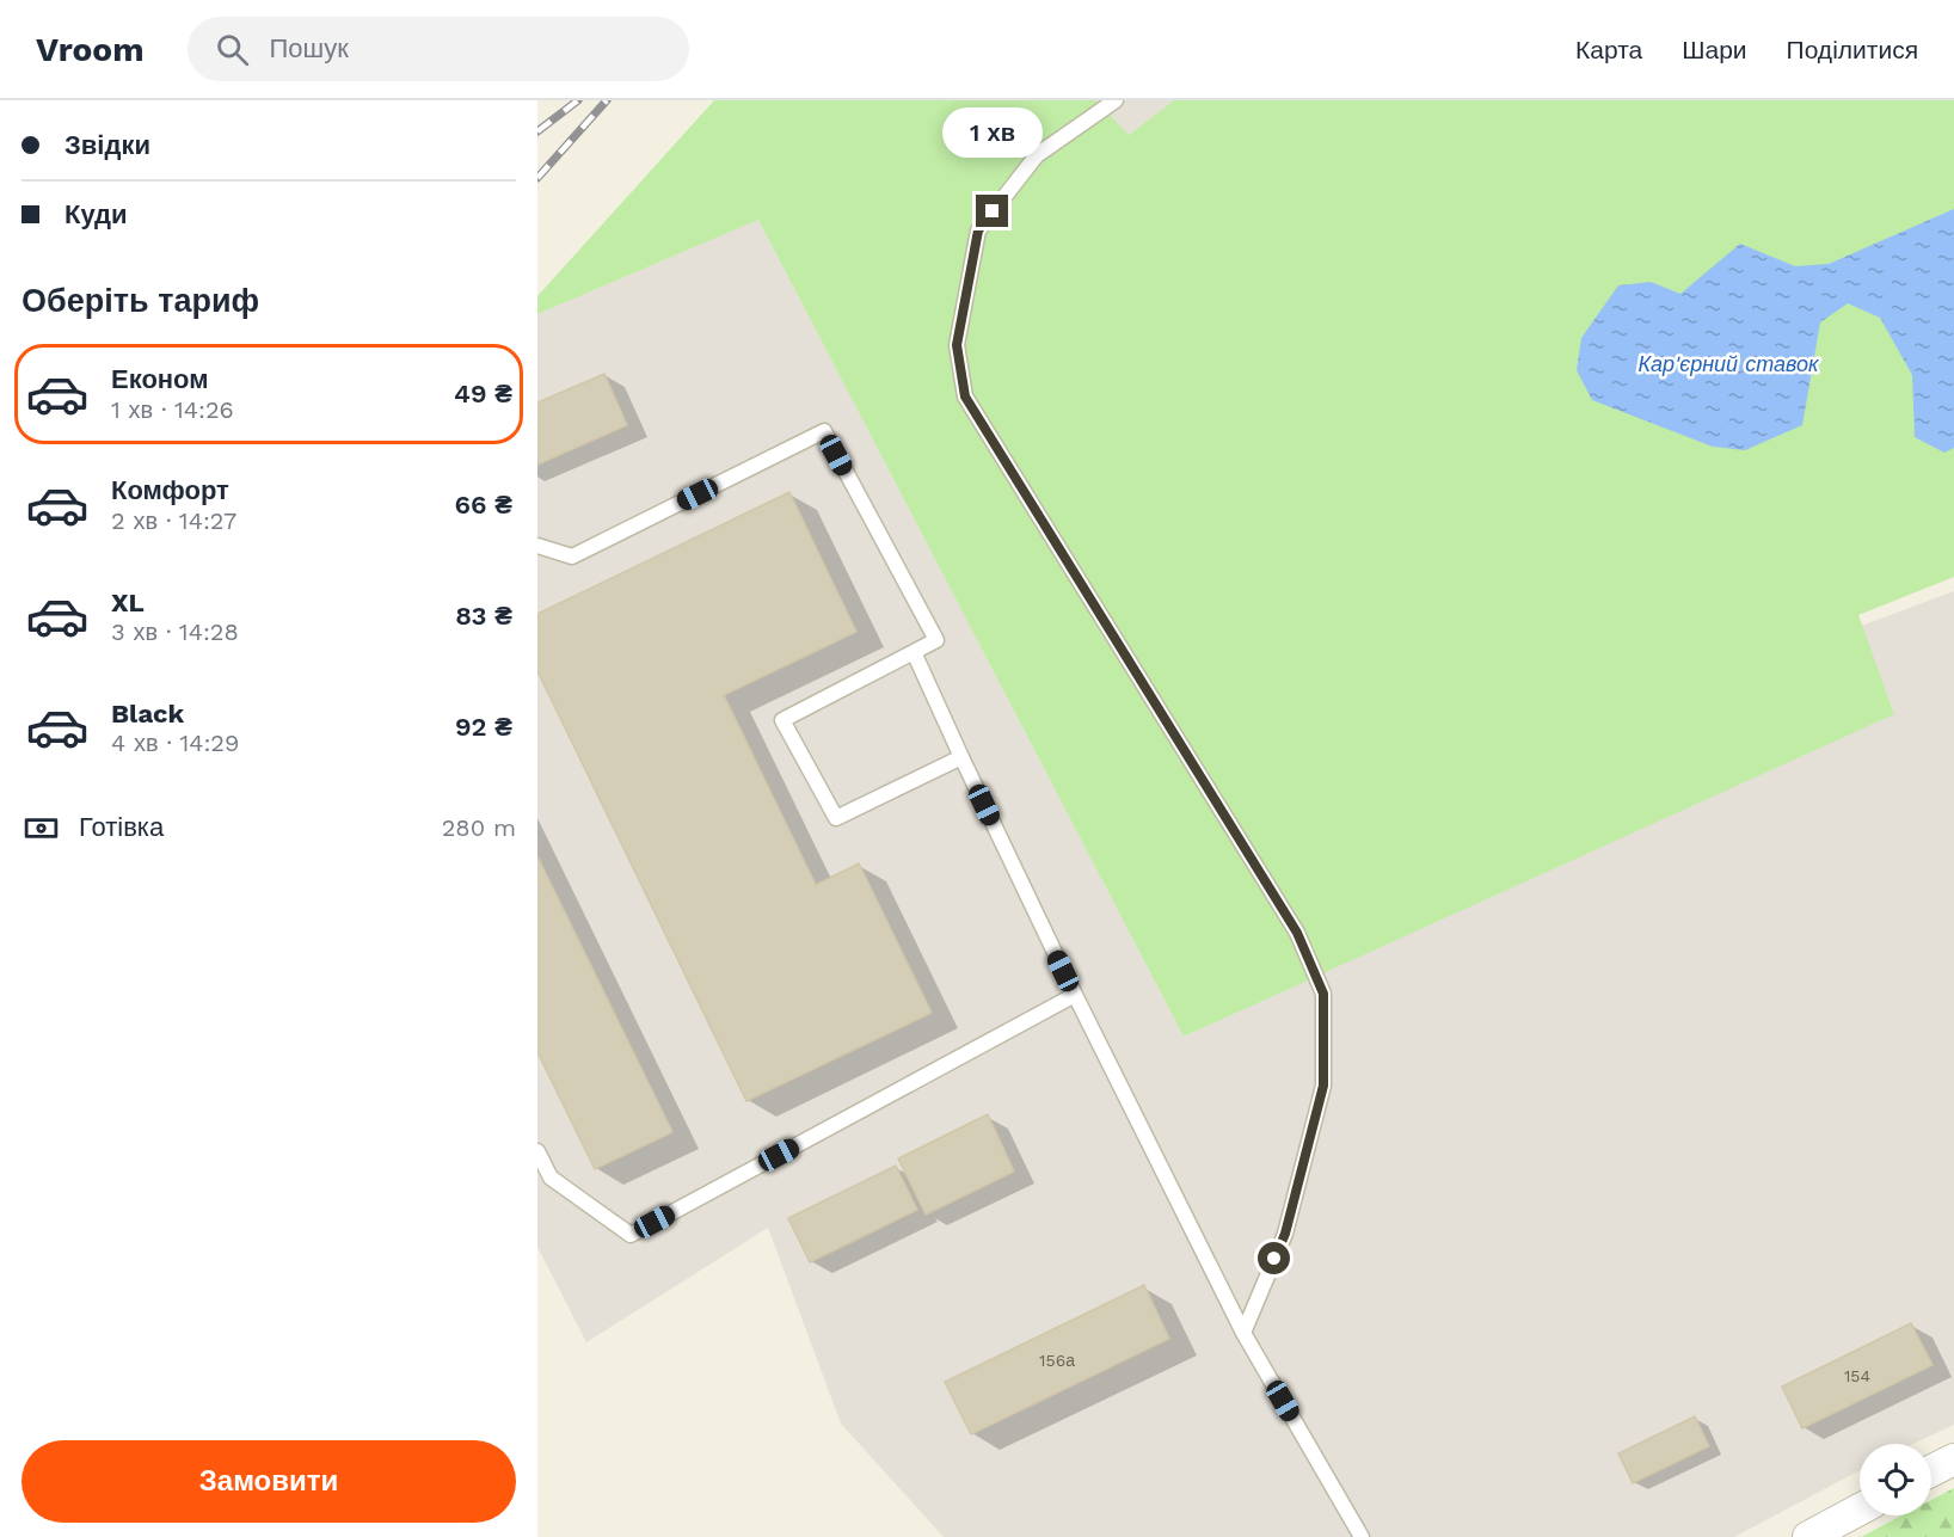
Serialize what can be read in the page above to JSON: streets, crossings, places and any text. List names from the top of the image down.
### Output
{
  "water": ["Кар'єрний ставок"],
  "house_numbers": ["156а", "154"],
  "page": {
    "header": "Vroom",
    "search": "Пошук",
    "nav": ["Карта", "Шари", "Поділитися"],
    "banner": ["Звідки", "Куди"],
    "bubble": "1 хв",
    "heading": "Оберіть тариф",
    "list": [
      {
        "name": "Економ",
        "note": "1 хв · 14:26",
        "value": "49 ₴"
      },
      {
        "name": "Комфорт",
        "note": "2 хв · 14:27",
        "value": "66 ₴"
      },
      {
        "name": "XL",
        "note": "3 хв · 14:28",
        "value": "83 ₴"
      },
      {
        "name": "Black",
        "note": "4 хв · 14:29",
        "value": "92 ₴"
      }
    ],
    "pay": ["Готівка", "280 m"],
    "buttons": "Замовити"
  }
}
